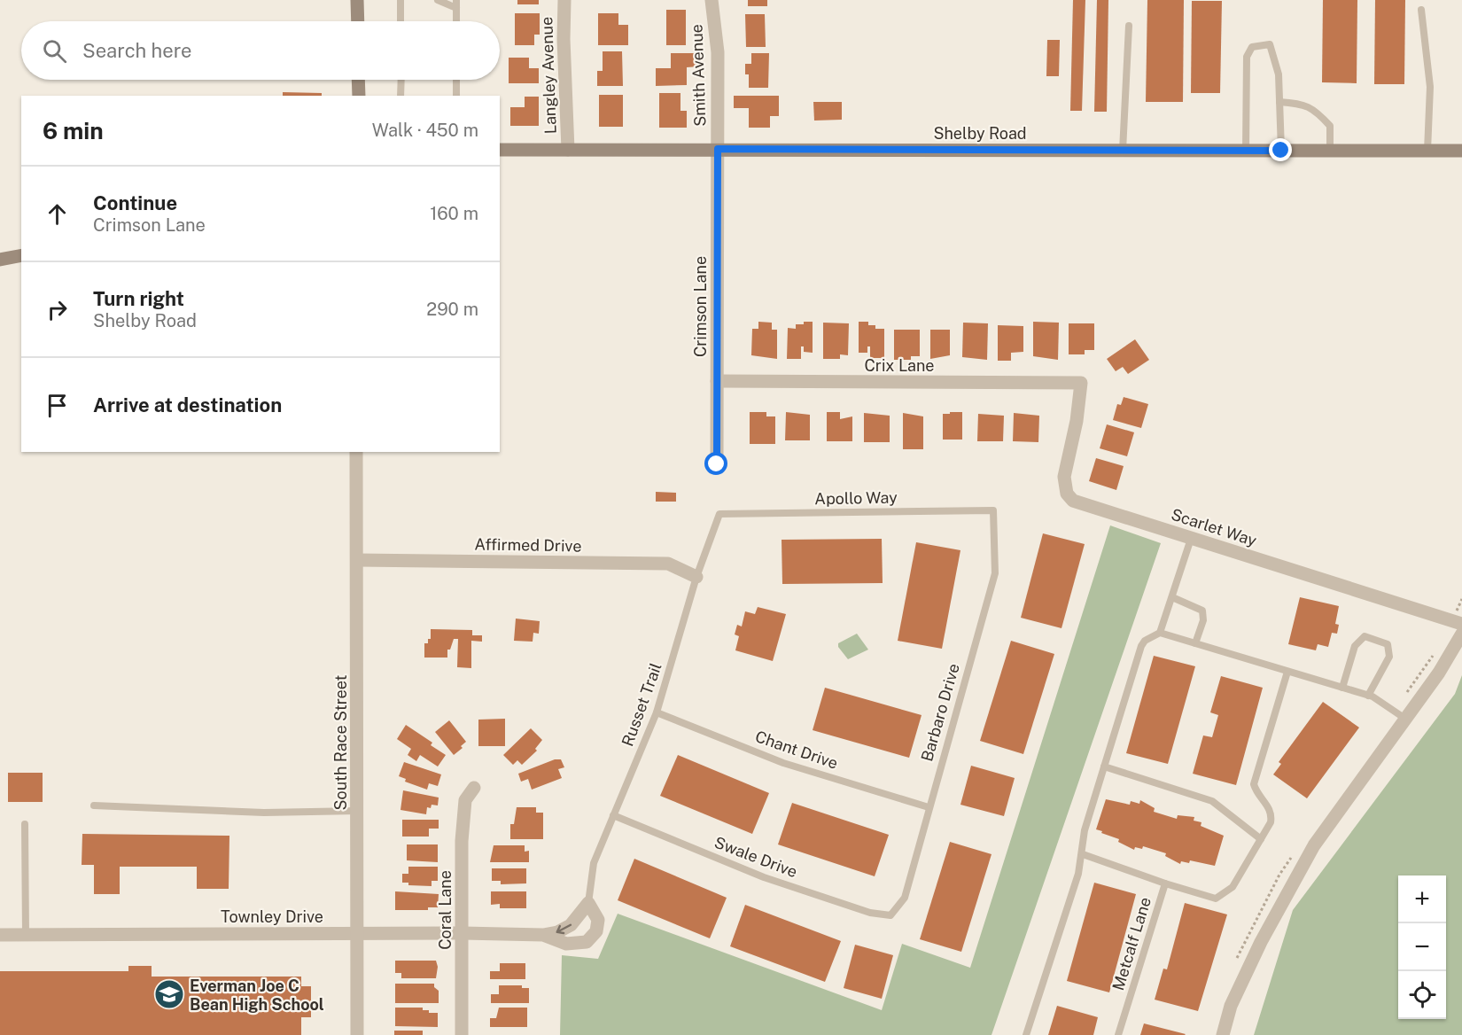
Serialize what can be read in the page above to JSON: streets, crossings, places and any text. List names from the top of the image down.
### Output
{
  "streets": {
    "main road": ["Shelby Road"],
    "street": [
      "Langley Avenue",
      "Smith Avenue",
      "Crimson Lane",
      "Crix Lane",
      "Scarlet Way",
      "Affirmed Drive",
      "South Race Street",
      "Coral Lane",
      "Townley Drive"
    ],
    "lane": [
      "Apollo Way",
      "Russet Trail",
      "Barbaro Drive",
      "Chant Drive",
      "Swale Drive",
      "Metcalf Lane"
    ]
  },
  "crossings": [
    ["Langley Avenue", "Shelby Road"],
    ["Smith Avenue", "Shelby Road"],
    ["Smith Avenue", "Crimson Lane"],
    ["Shelby Road", "Crimson Lane"],
    ["Crimson Lane", "Crix Lane"],
    ["Crix Lane", "Scarlet Way"],
    ["Apollo Way", "Russet Trail"],
    ["Apollo Way", "Barbaro Drive"],
    ["Affirmed Drive", "Russet Trail"],
    ["Affirmed Drive", "South Race Street"],
    ["Russet Trail", "Chant Drive"],
    ["Russet Trail", "Swale Drive"],
    ["Russet Trail", "Townley Drive"],
    ["Barbaro Drive", "Chant Drive"],
    ["Barbaro Drive", "Swale Drive"],
    ["South Race Street", "Townley Drive"],
    ["Coral Lane", "Townley Drive"]
  ],
  "places": {
    "school or university": ["Everman Joe C Bean High School"]
  },
  "page": {
    "search": "Search here",
    "heading": ["6 min", "Walk · 450 m"],
    "list": [
      ["Continue", "Crimson Lane", "160 m"],
      ["Turn right", "Shelby Road", "290 m"],
      "Arrive at destination"
    ],
    "map_buttons": ["+", "−"]
  }
}
